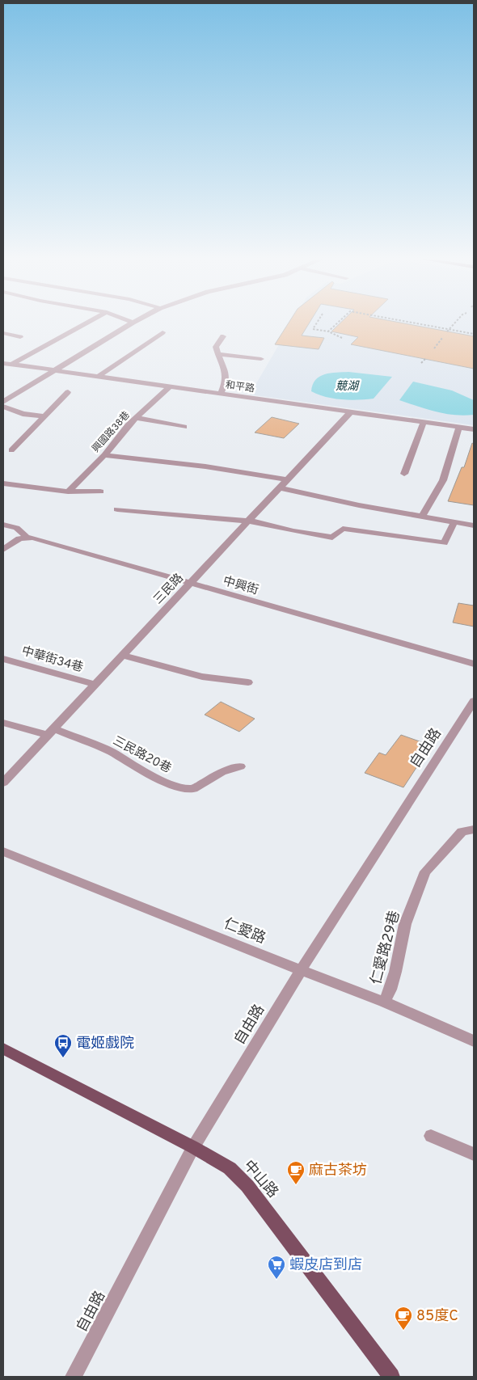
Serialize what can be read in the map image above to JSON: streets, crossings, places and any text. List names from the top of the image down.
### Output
{
  "streets": {
    "main road": ["中山路"],
    "street": [
      "和平路",
      "興國路38巷",
      "中興街",
      "三民路",
      "中華街34巷",
      "自由路",
      "三民路20巷",
      "仁愛路",
      "仁愛路29巷"
    ]
  },
  "crossings": [
    ["和平路", "興國路38巷"],
    ["和平路", "三民路"],
    ["中興街", "三民路"],
    ["三民路", "中華街34巷"],
    ["三民路", "三民路20巷"],
    ["自由路", "仁愛路"],
    ["自由路", "中山路"],
    ["仁愛路", "仁愛路29巷"]
  ],
  "water": ["競湖"],
  "places": {
    "bus stop": ["電姬戲院"],
    "cafe": ["麻古茶坊", "85度C"],
    "supermarket": ["蝦皮店到店"]
  }
}
